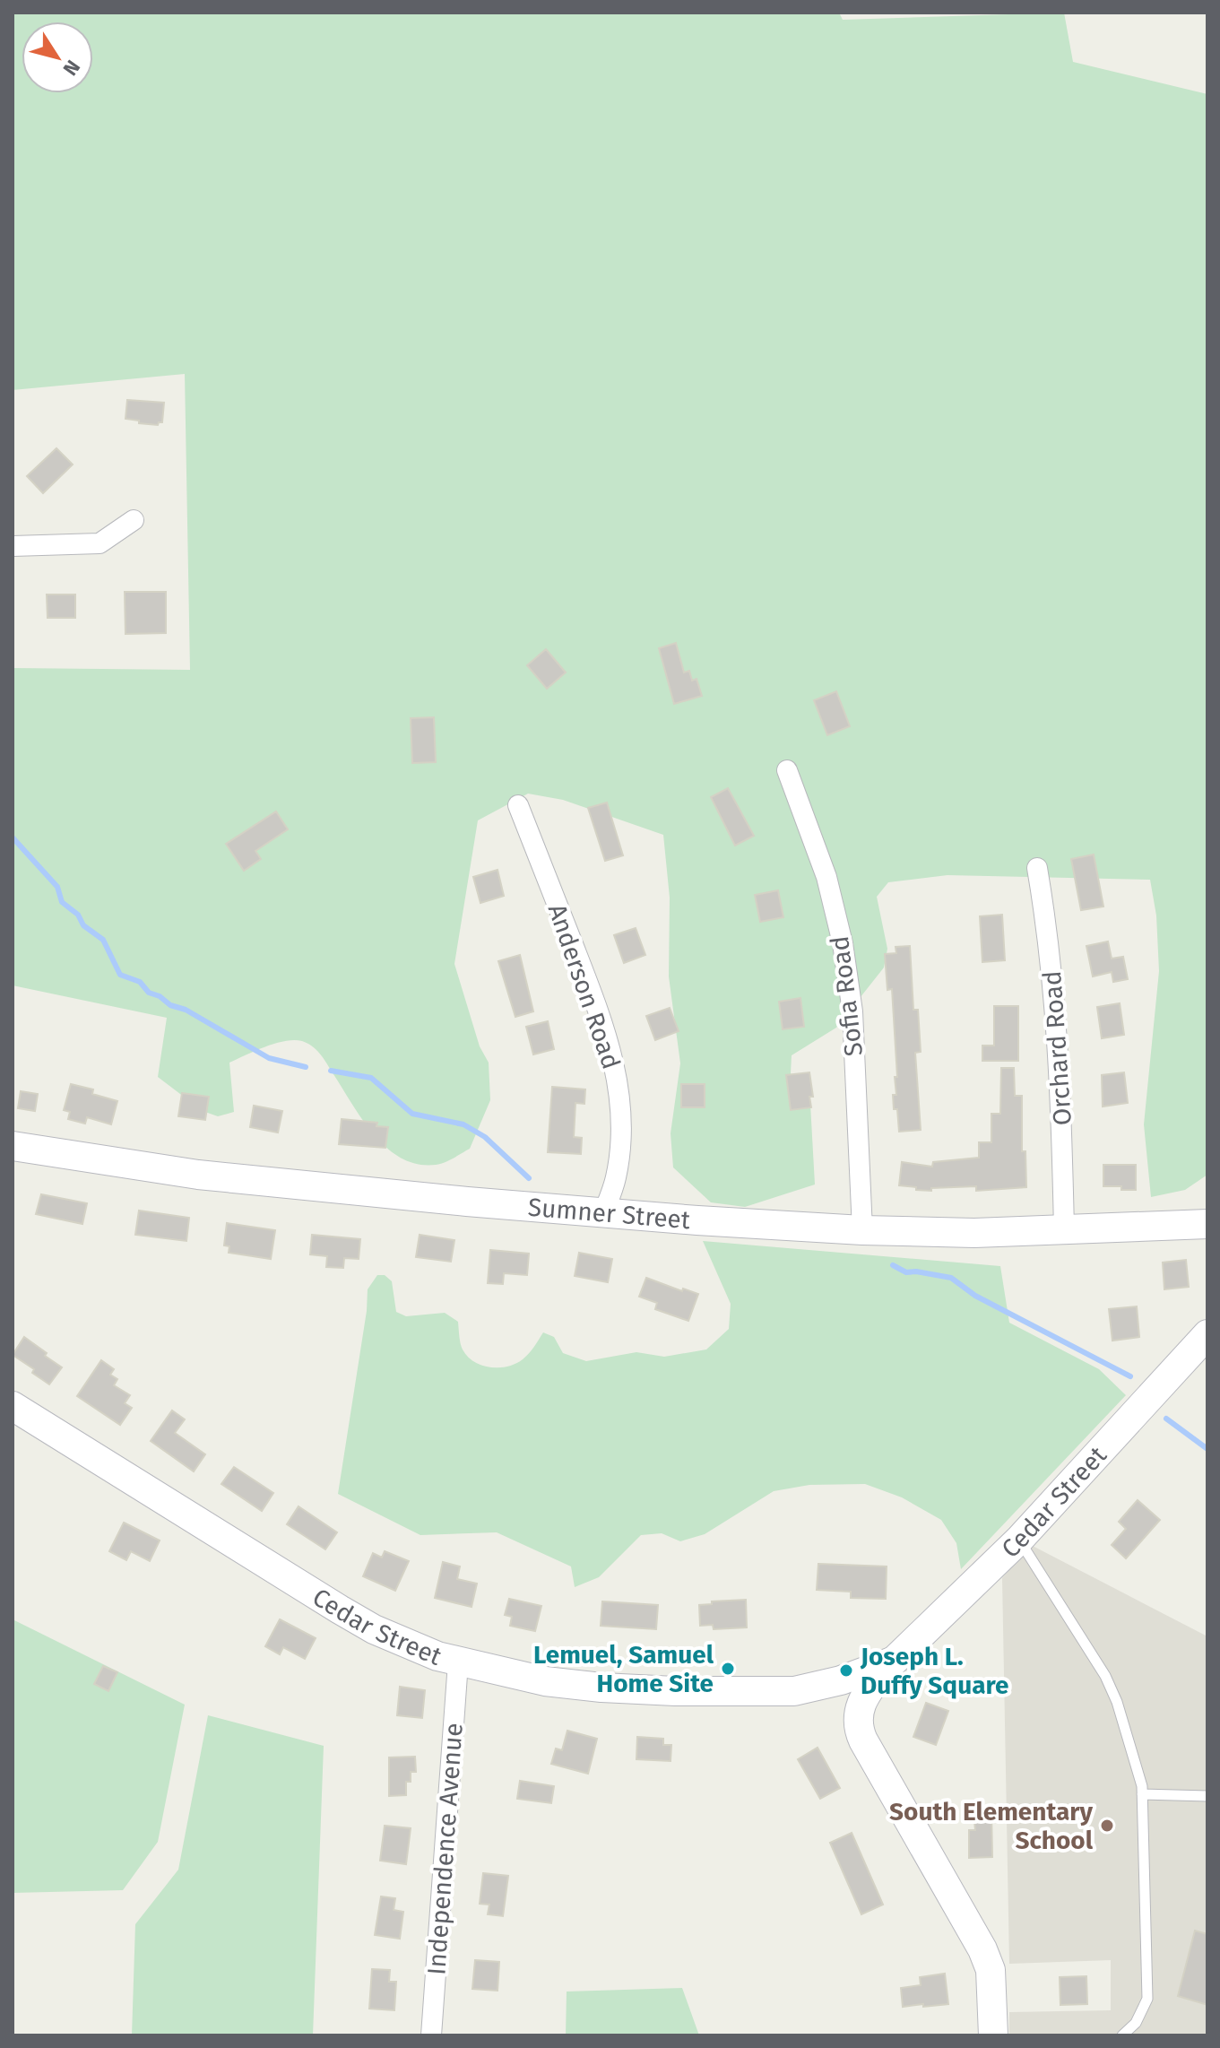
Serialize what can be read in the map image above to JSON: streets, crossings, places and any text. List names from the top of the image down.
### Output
{
  "streets": {
    "street": [
      "Anderson Road",
      "Sofia Road",
      "Orchard Road",
      "Sumner Street",
      "Cedar Street",
      "Independence Avenue"
    ]
  },
  "crossings": [
    ["Anderson Road", "Sumner Street"],
    ["Sofia Road", "Sumner Street"],
    ["Orchard Road", "Sumner Street"],
    ["Cedar Street", "Independence Avenue"]
  ],
  "places": ["Lemuel, Samuel Home Site", "Joseph L. Duffy Square", "South Elementary School"],
  "north": "bottom right"
}
